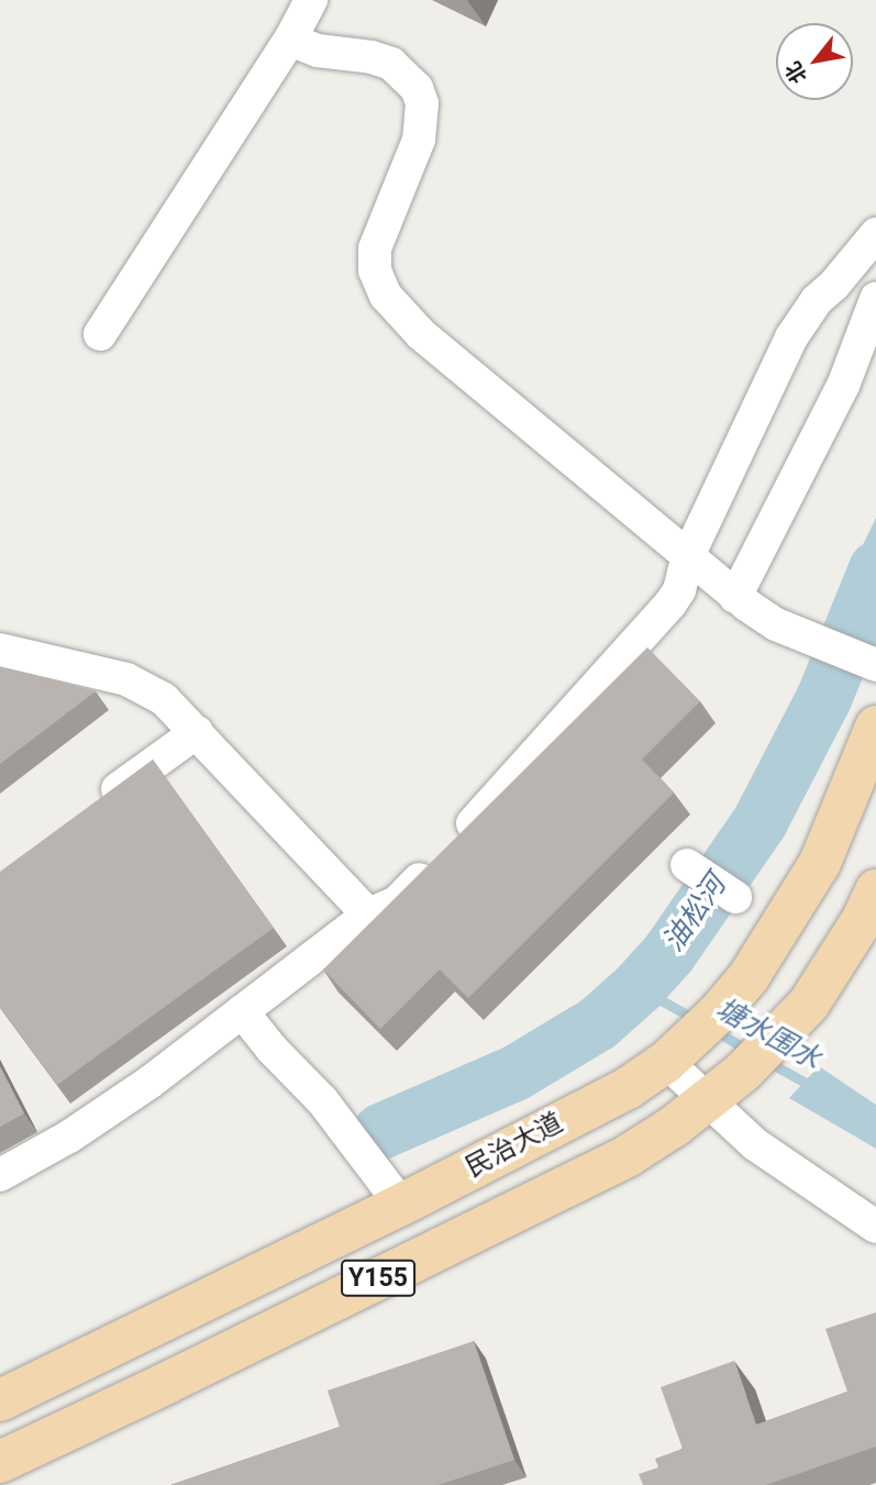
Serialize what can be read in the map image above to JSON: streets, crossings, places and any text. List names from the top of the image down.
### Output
{
  "streets": {
    "main road": ["民治大道", "Y155"]
  },
  "water": ["油松河", "塘水围水"],
  "north": "bottom left"
}
